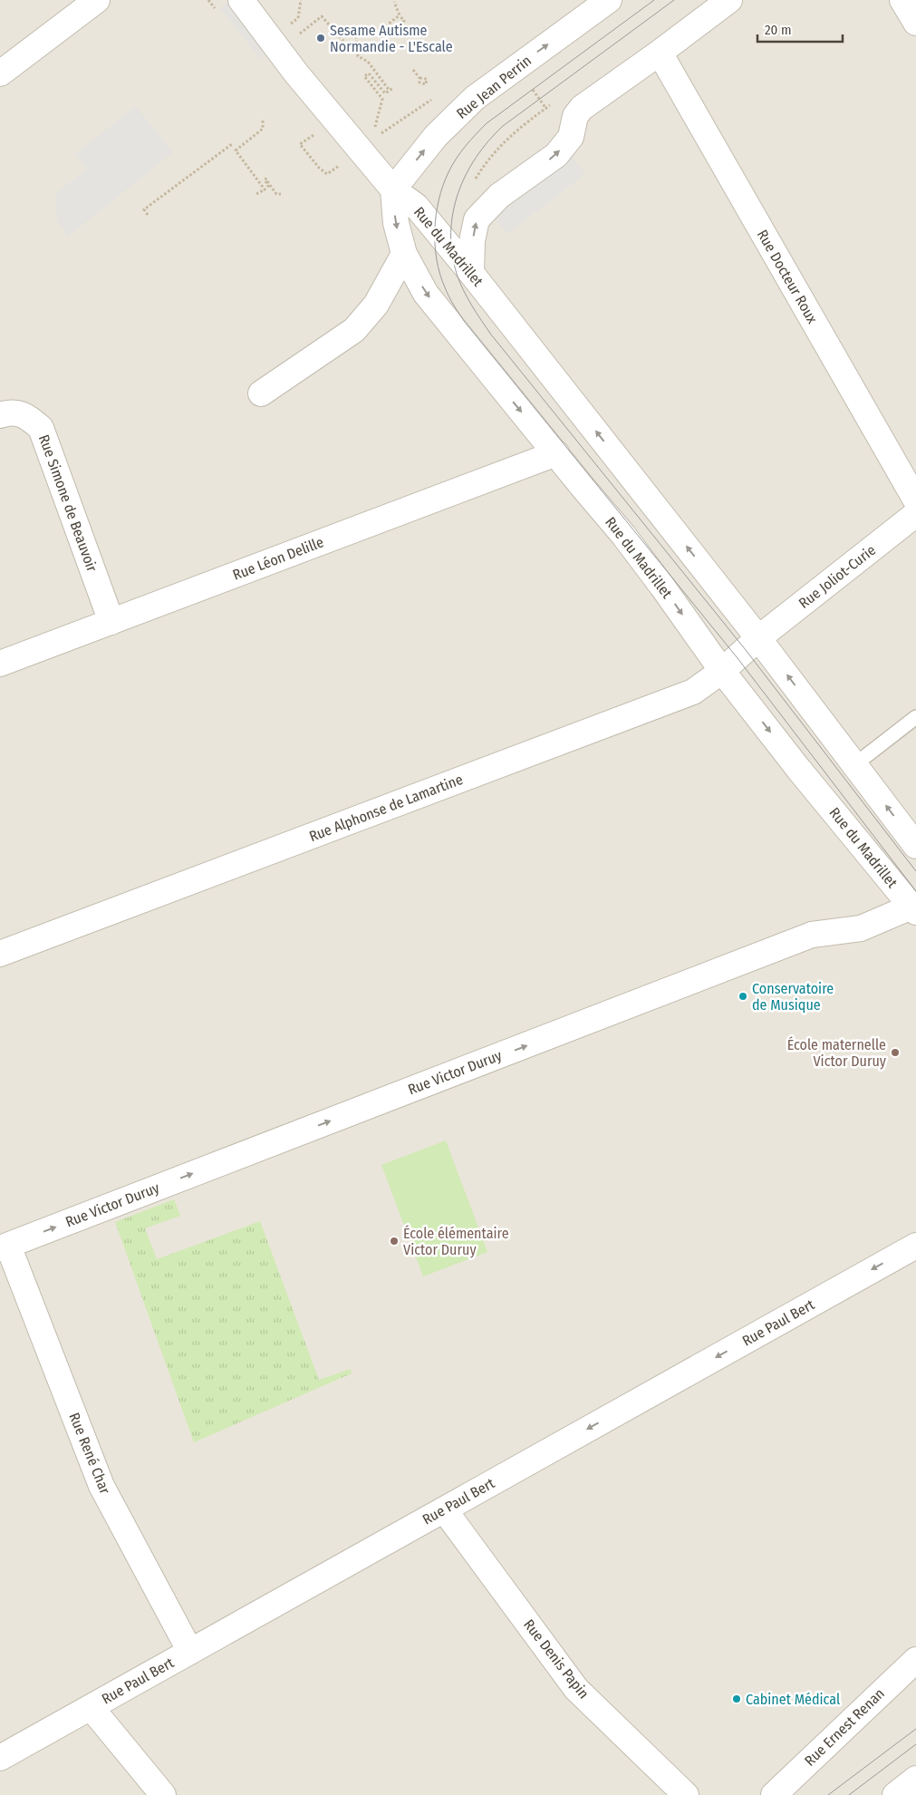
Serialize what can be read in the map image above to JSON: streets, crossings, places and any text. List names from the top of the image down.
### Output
{
  "streets": {
    "street": [
      "Rue Jean Perrin",
      "Rue du Madrillet",
      "Rue Docteur Roux",
      "Rue Simone de Beauvoir",
      "Rue Léon Delille",
      "Rue Joliot-Curie",
      "Rue Alphonse de Lamartine",
      "Rue Victor Duruy",
      "Rue Paul Bert",
      "Rue René Char",
      "Rue Denis Papin",
      "Rue Ernest Renan"
    ]
  },
  "crossings": [
    ["Rue Jean Perrin", "Rue du Madrillet"],
    ["Rue du Madrillet", "Rue Léon Delille"],
    ["Rue du Madrillet", "Rue Joliot-Curie"],
    ["Rue du Madrillet", "Rue Alphonse de Lamartine"],
    ["Rue du Madrillet", "Rue Victor Duruy"],
    ["Rue Simone de Beauvoir", "Rue Léon Delille"],
    ["Rue Joliot-Curie", "Rue Alphonse de Lamartine"],
    ["Rue Victor Duruy", "Rue René Char"],
    ["Rue Paul Bert", "Rue René Char"],
    ["Rue Paul Bert", "Rue Denis Papin"]
  ],
  "one_way": ["Rue Victor Duruy", "Rue Paul Bert"],
  "places": [
    "Sesame Autisme Normandie - L'Escale",
    "Conservatoire de Musique",
    "École maternelle Victor Duruy",
    "École élémentaire Victor Duruy",
    "Cabinet Médical"
  ],
  "scale_bar": "20 m"
}
